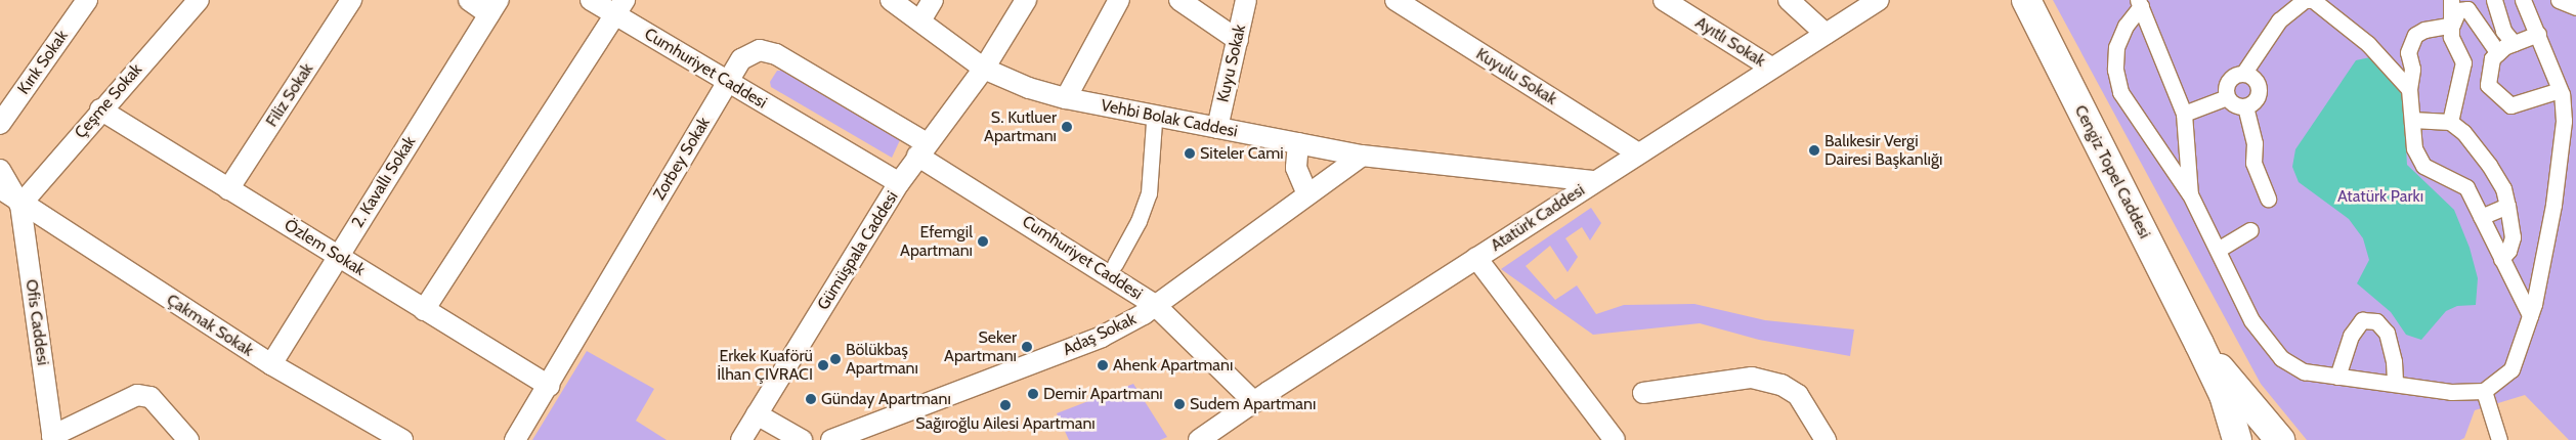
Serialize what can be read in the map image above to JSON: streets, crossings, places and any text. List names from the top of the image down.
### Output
{
  "streets": {
    "main road": ["Cengiz Topel Caddesi"],
    "street": [
      "Ayıtlı Sokak",
      "Kırık Sokak",
      "Kuyu Sokak",
      "Cumhuriyet Caddesi",
      "Kuyulu Sokak",
      "Filiz Sokak",
      "Çeşme Sokak",
      "Vehbi Bolak Caddesi",
      "Zorbey Sokak",
      "2. Kavallı Sokak",
      "Atatürk Caddesi",
      "Özlem Sokak",
      "Gümüşpala Caddesi",
      "Ofis Caddesi",
      "Çakmak Sokak",
      "Adaş Sokak"
    ]
  },
  "crossings": [
    ["Ayıtlı Sokak", "Atatürk Caddesi"],
    ["Kuyu Sokak", "Vehbi Bolak Caddesi"],
    ["Cumhuriyet Caddesi", "Zorbey Sokak"],
    ["Cumhuriyet Caddesi", "Atatürk Caddesi"],
    ["Cumhuriyet Caddesi", "Gümüşpala Caddesi"],
    ["Cumhuriyet Caddesi", "Adaş Sokak"],
    ["Kuyulu Sokak", "Atatürk Caddesi"],
    ["Filiz Sokak", "Özlem Sokak"],
    ["Çeşme Sokak", "Özlem Sokak"],
    ["Çeşme Sokak", "Ofis Caddesi"],
    ["Çeşme Sokak", "Çakmak Sokak"],
    ["Vehbi Bolak Caddesi", "Atatürk Caddesi"],
    ["Vehbi Bolak Caddesi", "Gümüşpala Caddesi"],
    ["Vehbi Bolak Caddesi", "Adaş Sokak"],
    ["Zorbey Sokak", "Özlem Sokak"],
    ["Zorbey Sokak", "Gümüşpala Caddesi"],
    ["2. Kavallı Sokak", "Özlem Sokak"],
    ["2. Kavallı Sokak", "Çakmak Sokak"],
    ["Ofis Caddesi", "Çakmak Sokak"]
  ],
  "parks": ["Atatürk Parkı"],
  "places": [
    "S. Kutluer Apartmanı",
    "Balıkesir Vergi Dairesi Başkanlığı",
    "Siteler Cami",
    "Efemgil Apartmanı",
    "Seker Apartmanı",
    "Bölükbaş Apartmanı",
    "Erkek Kuaförü İlhan ÇIVRACI",
    "Ahenk Apartmanı",
    "Demir Apartmanı",
    "Günday Apartmanı",
    "Sudem Apartmanı",
    "Sağıroğlu Ailesi Apartmanı"
  ]
}
